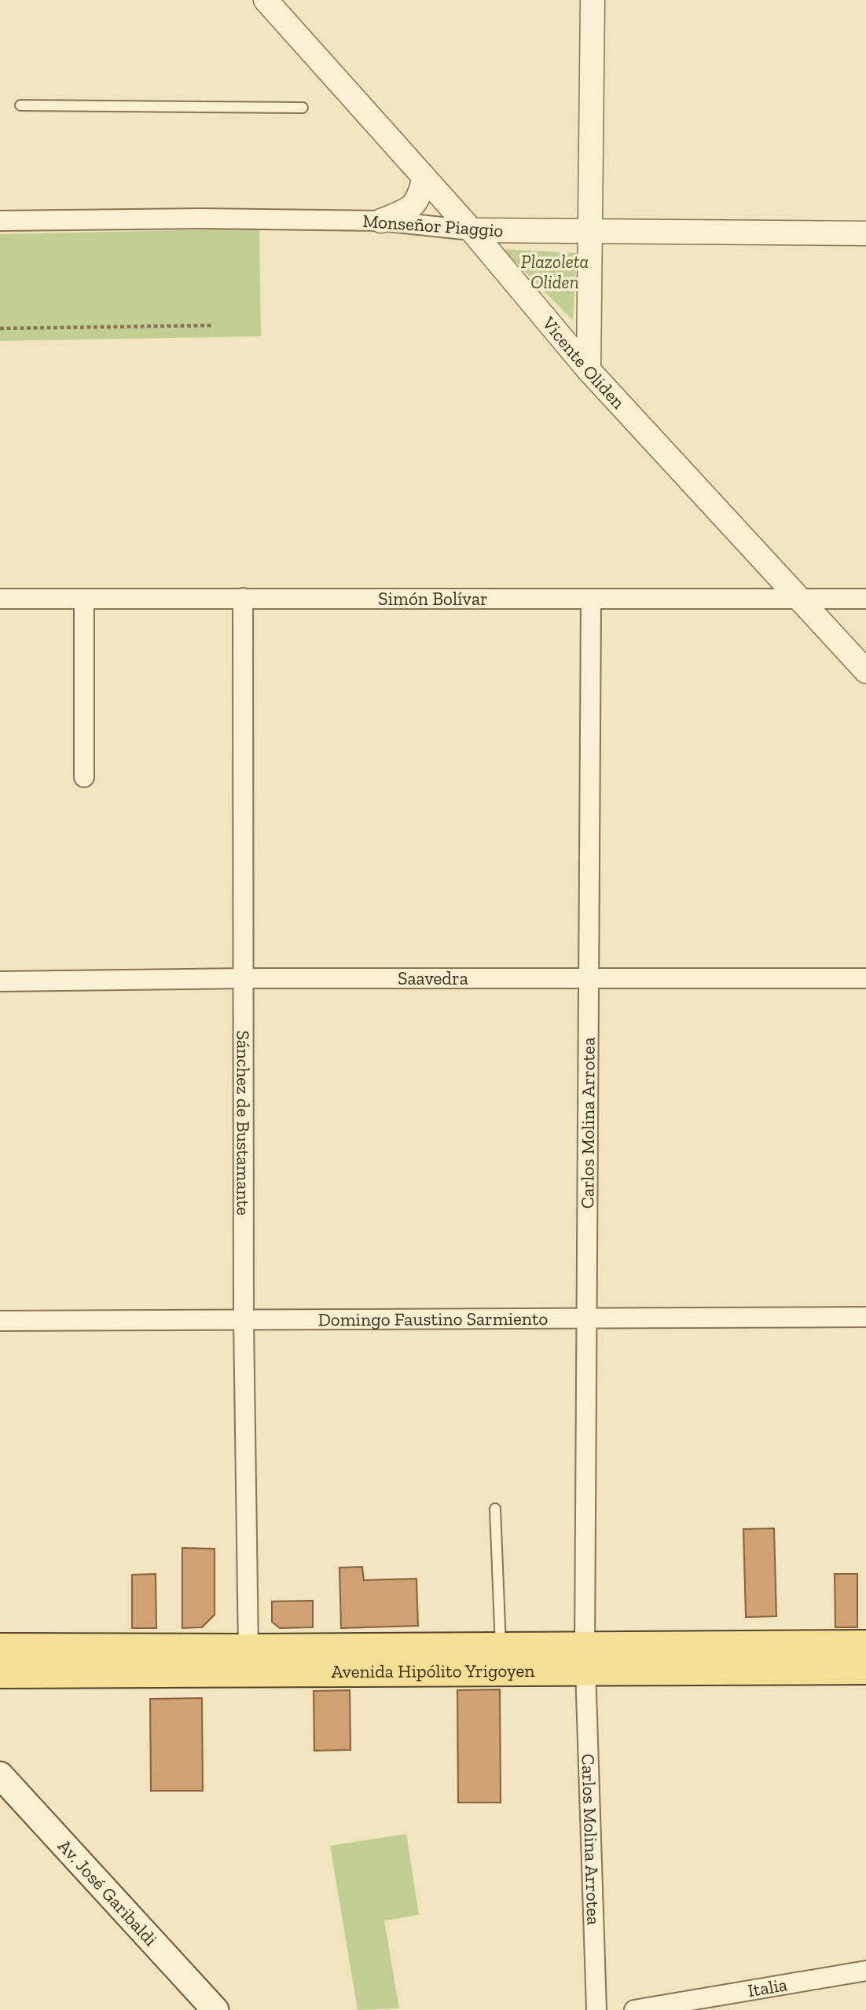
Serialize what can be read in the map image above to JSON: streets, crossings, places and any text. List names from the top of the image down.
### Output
{
  "streets": {
    "main road": ["Avenida Hipólito Yrigoyen", "Av. José Garibaldi"],
    "street": [
      "Monseñor Piaggio",
      "Vicente Oliden",
      "Simón Bolívar",
      "Saavedra",
      "Sánchez de Bustamante",
      "Carlos Molina Arrotea",
      "Domingo Faustino Sarmiento",
      "Italia"
    ]
  },
  "crossings": [
    ["Monseñor Piaggio", "Vicente Oliden"],
    ["Vicente Oliden", "Simón Bolívar"],
    ["Simón Bolívar", "Sánchez de Bustamante"],
    ["Simón Bolívar", "Carlos Molina Arrotea"],
    ["Saavedra", "Sánchez de Bustamante"],
    ["Saavedra", "Carlos Molina Arrotea"],
    ["Sánchez de Bustamante", "Domingo Faustino Sarmiento"],
    ["Sánchez de Bustamante", "Avenida Hipólito Yrigoyen"],
    ["Carlos Molina Arrotea", "Domingo Faustino Sarmiento"],
    ["Carlos Molina Arrotea", "Avenida Hipólito Yrigoyen"]
  ],
  "parks": ["Plazoleta Oliden"]
}
